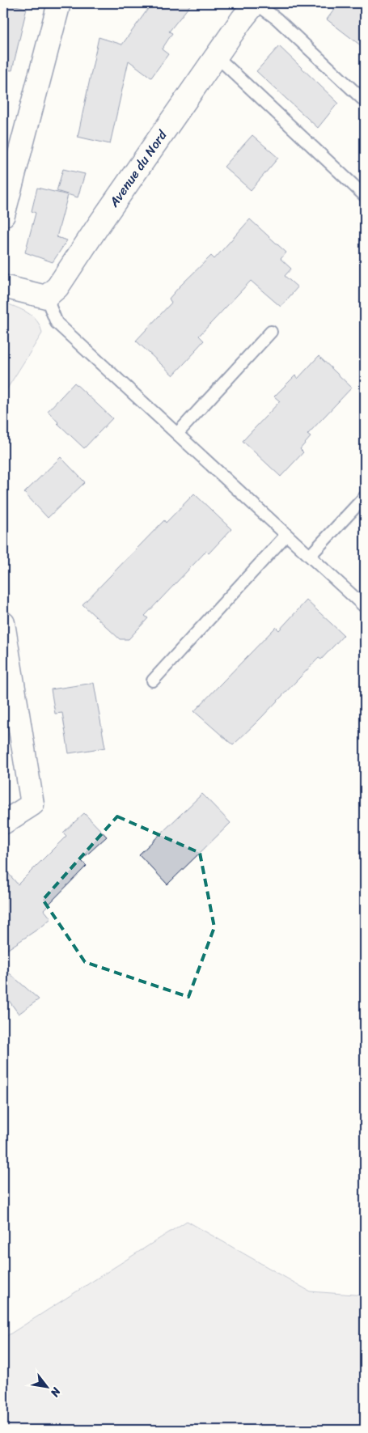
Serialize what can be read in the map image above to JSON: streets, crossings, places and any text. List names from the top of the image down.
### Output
{
  "streets": {
    "street": ["Avenue du Nord"]
  },
  "north": "bottom right"
}
